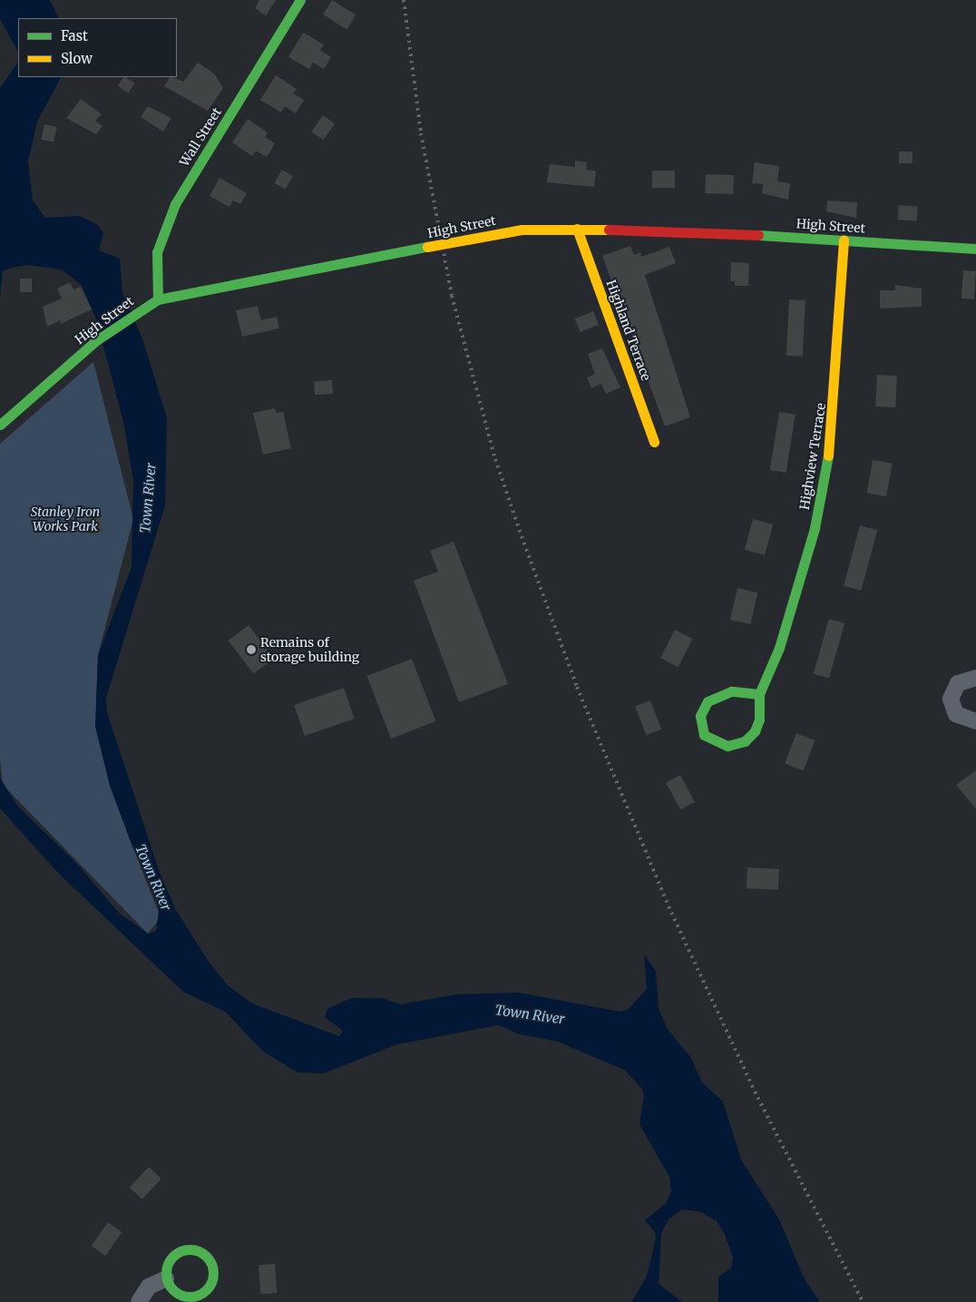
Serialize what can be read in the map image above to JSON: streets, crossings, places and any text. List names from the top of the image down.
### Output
{
  "streets": {
    "street": [
      "Wall Street",
      "High Street",
      "Highland Terrace",
      "Highview Terrace"
    ]
  },
  "crossings": [
    ["Wall Street", "High Street"],
    ["High Street", "Highland Terrace"],
    ["High Street", "Highview Terrace"]
  ],
  "water": ["Town River"],
  "parks": ["Stanley Iron Works Park"],
  "places": ["Remains of storage building"],
  "legend": ["Fast", "Slow"]
}
